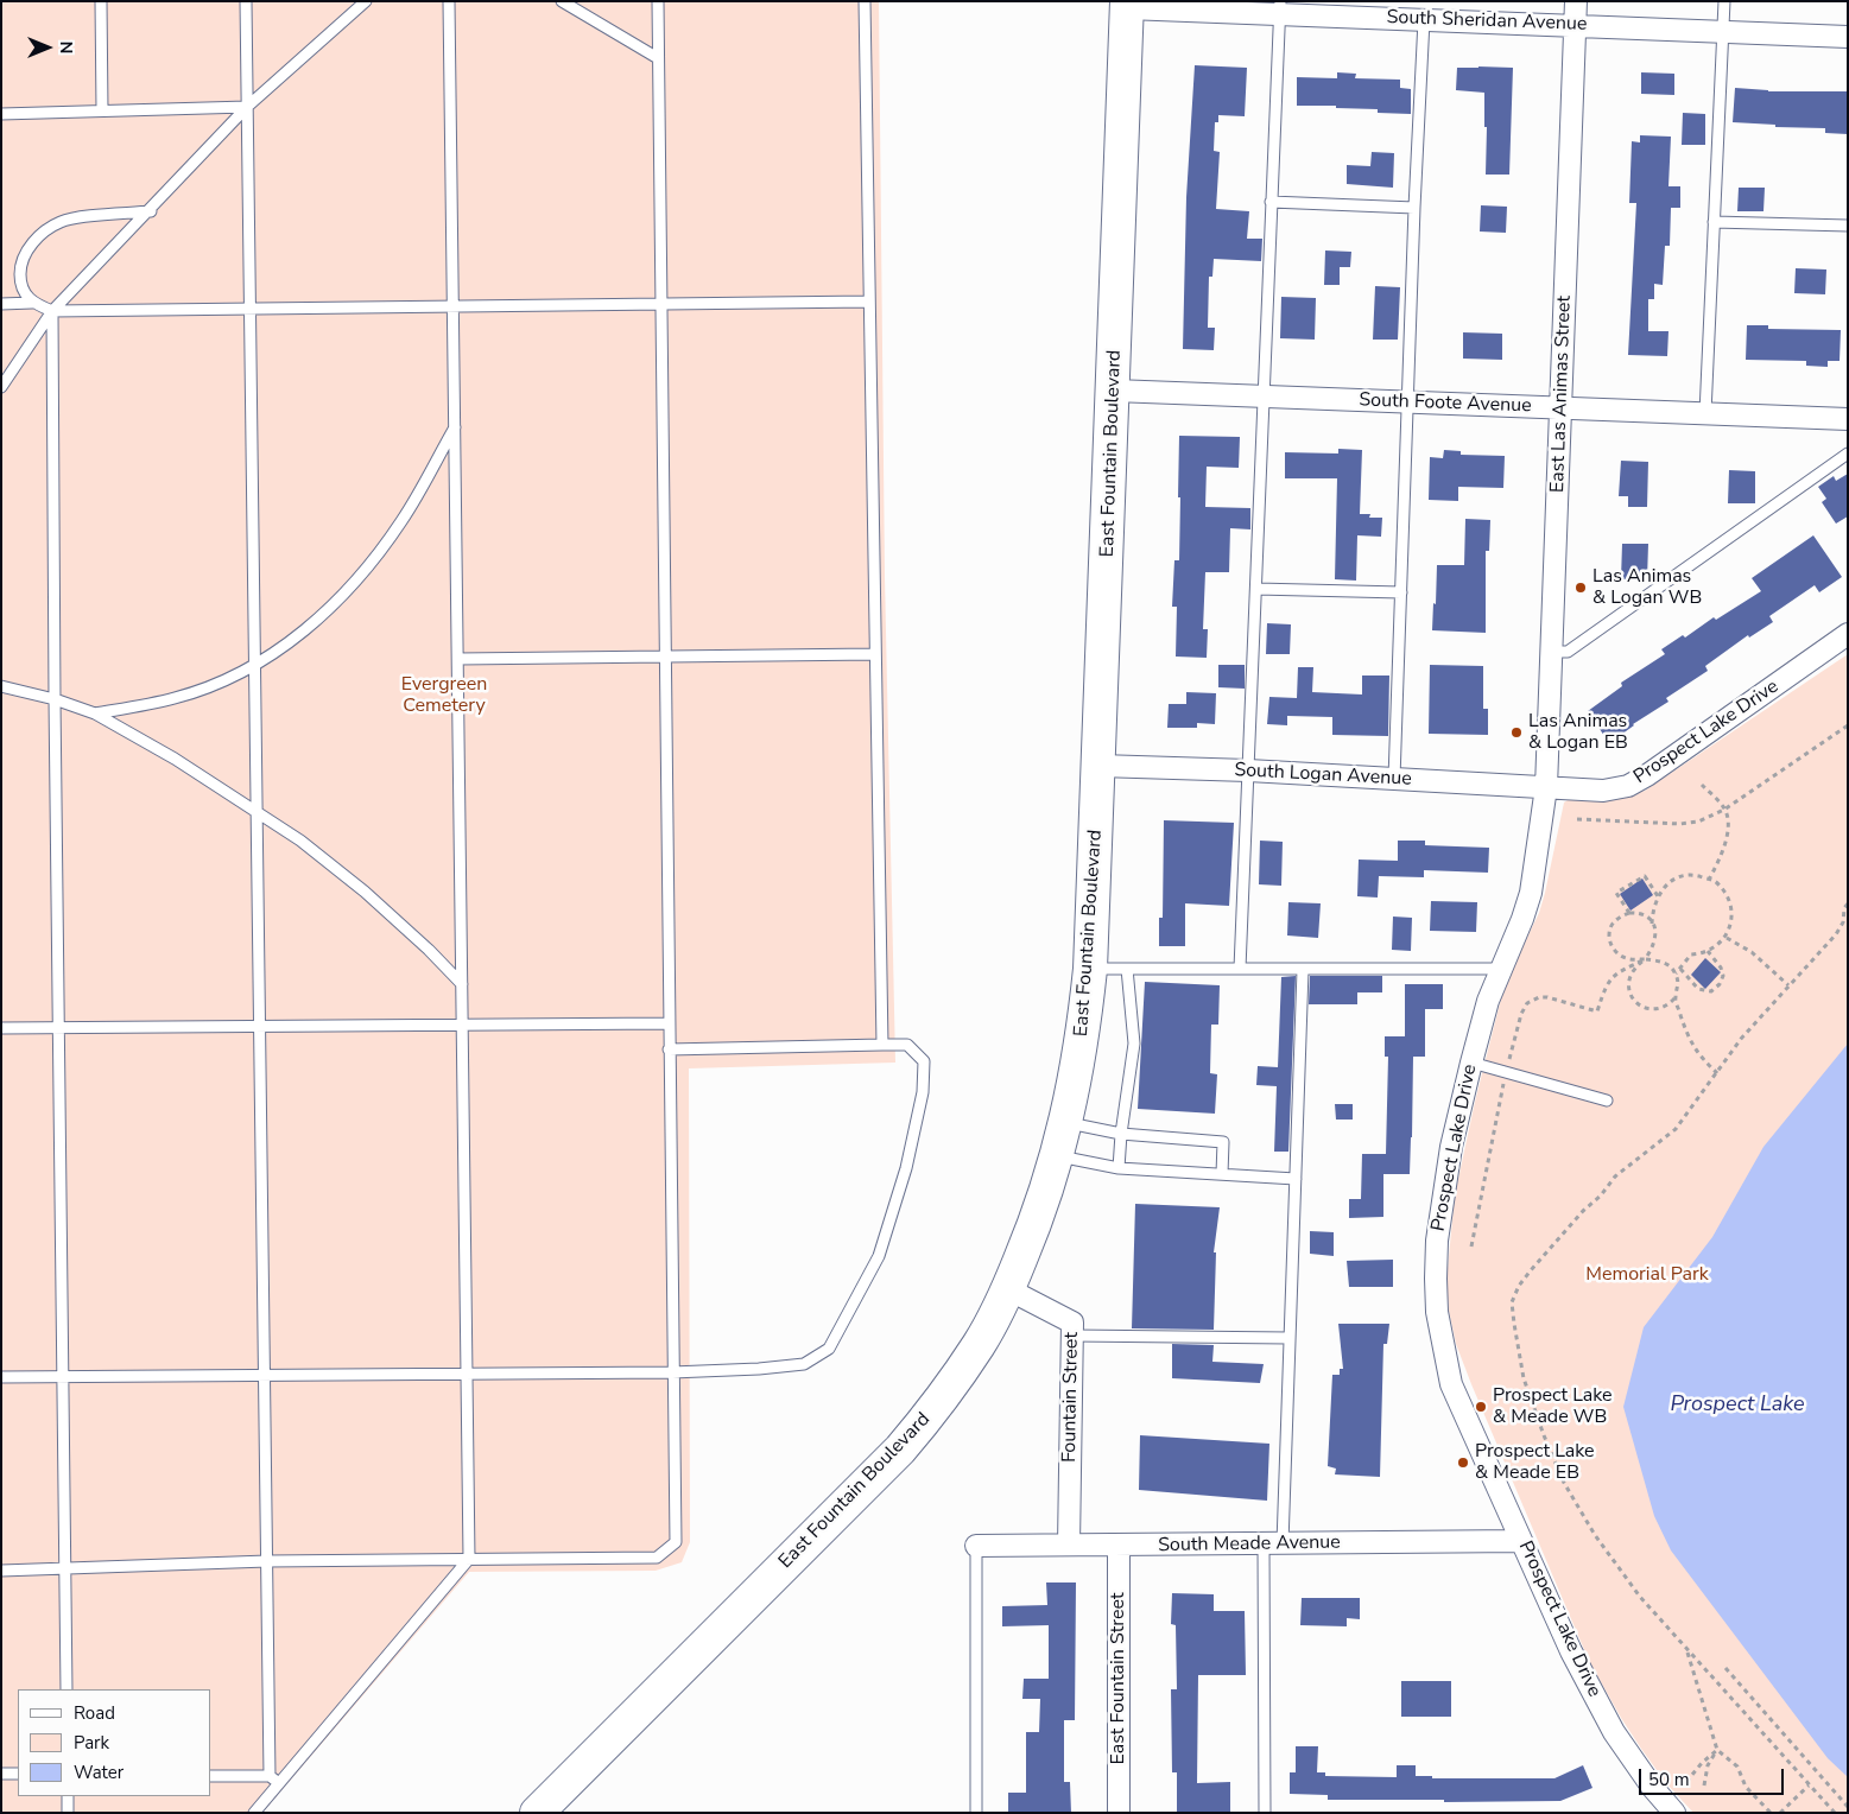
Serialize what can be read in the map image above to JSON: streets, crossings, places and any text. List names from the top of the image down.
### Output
{
  "streets": {
    "main road": ["East Fountain Boulevard"],
    "street": [
      "South Sheridan Avenue",
      "East Las Animas Street",
      "South Foote Avenue",
      "Prospect Lake Drive",
      "South Logan Avenue",
      "Fountain Street",
      "South Meade Avenue",
      "East Fountain Street"
    ]
  },
  "crossings": [
    ["South Sheridan Avenue", "East Las Animas Street"],
    ["South Sheridan Avenue", "East Fountain Boulevard"],
    ["East Las Animas Street", "South Foote Avenue"],
    ["East Las Animas Street", "Prospect Lake Drive"],
    ["East Las Animas Street", "South Logan Avenue"],
    ["South Foote Avenue", "East Fountain Boulevard"],
    ["East Fountain Boulevard", "South Logan Avenue"],
    ["East Fountain Boulevard", "Fountain Street"],
    ["Prospect Lake Drive", "South Logan Avenue"],
    ["Prospect Lake Drive", "South Meade Avenue"],
    ["Fountain Street", "South Meade Avenue"],
    ["South Meade Avenue", "East Fountain Street"]
  ],
  "water": ["Prospect Lake"],
  "parks": ["Evergreen Cemetery", "Memorial Park"],
  "places": [
    "Las Animas & Logan WB",
    "Las Animas & Logan EB",
    "Prospect Lake & Meade WB",
    "Prospect Lake & Meade EB"
  ],
  "legend": ["Road", "Park", "Water"],
  "scale_bar": "50 m",
  "north": "right"
}
